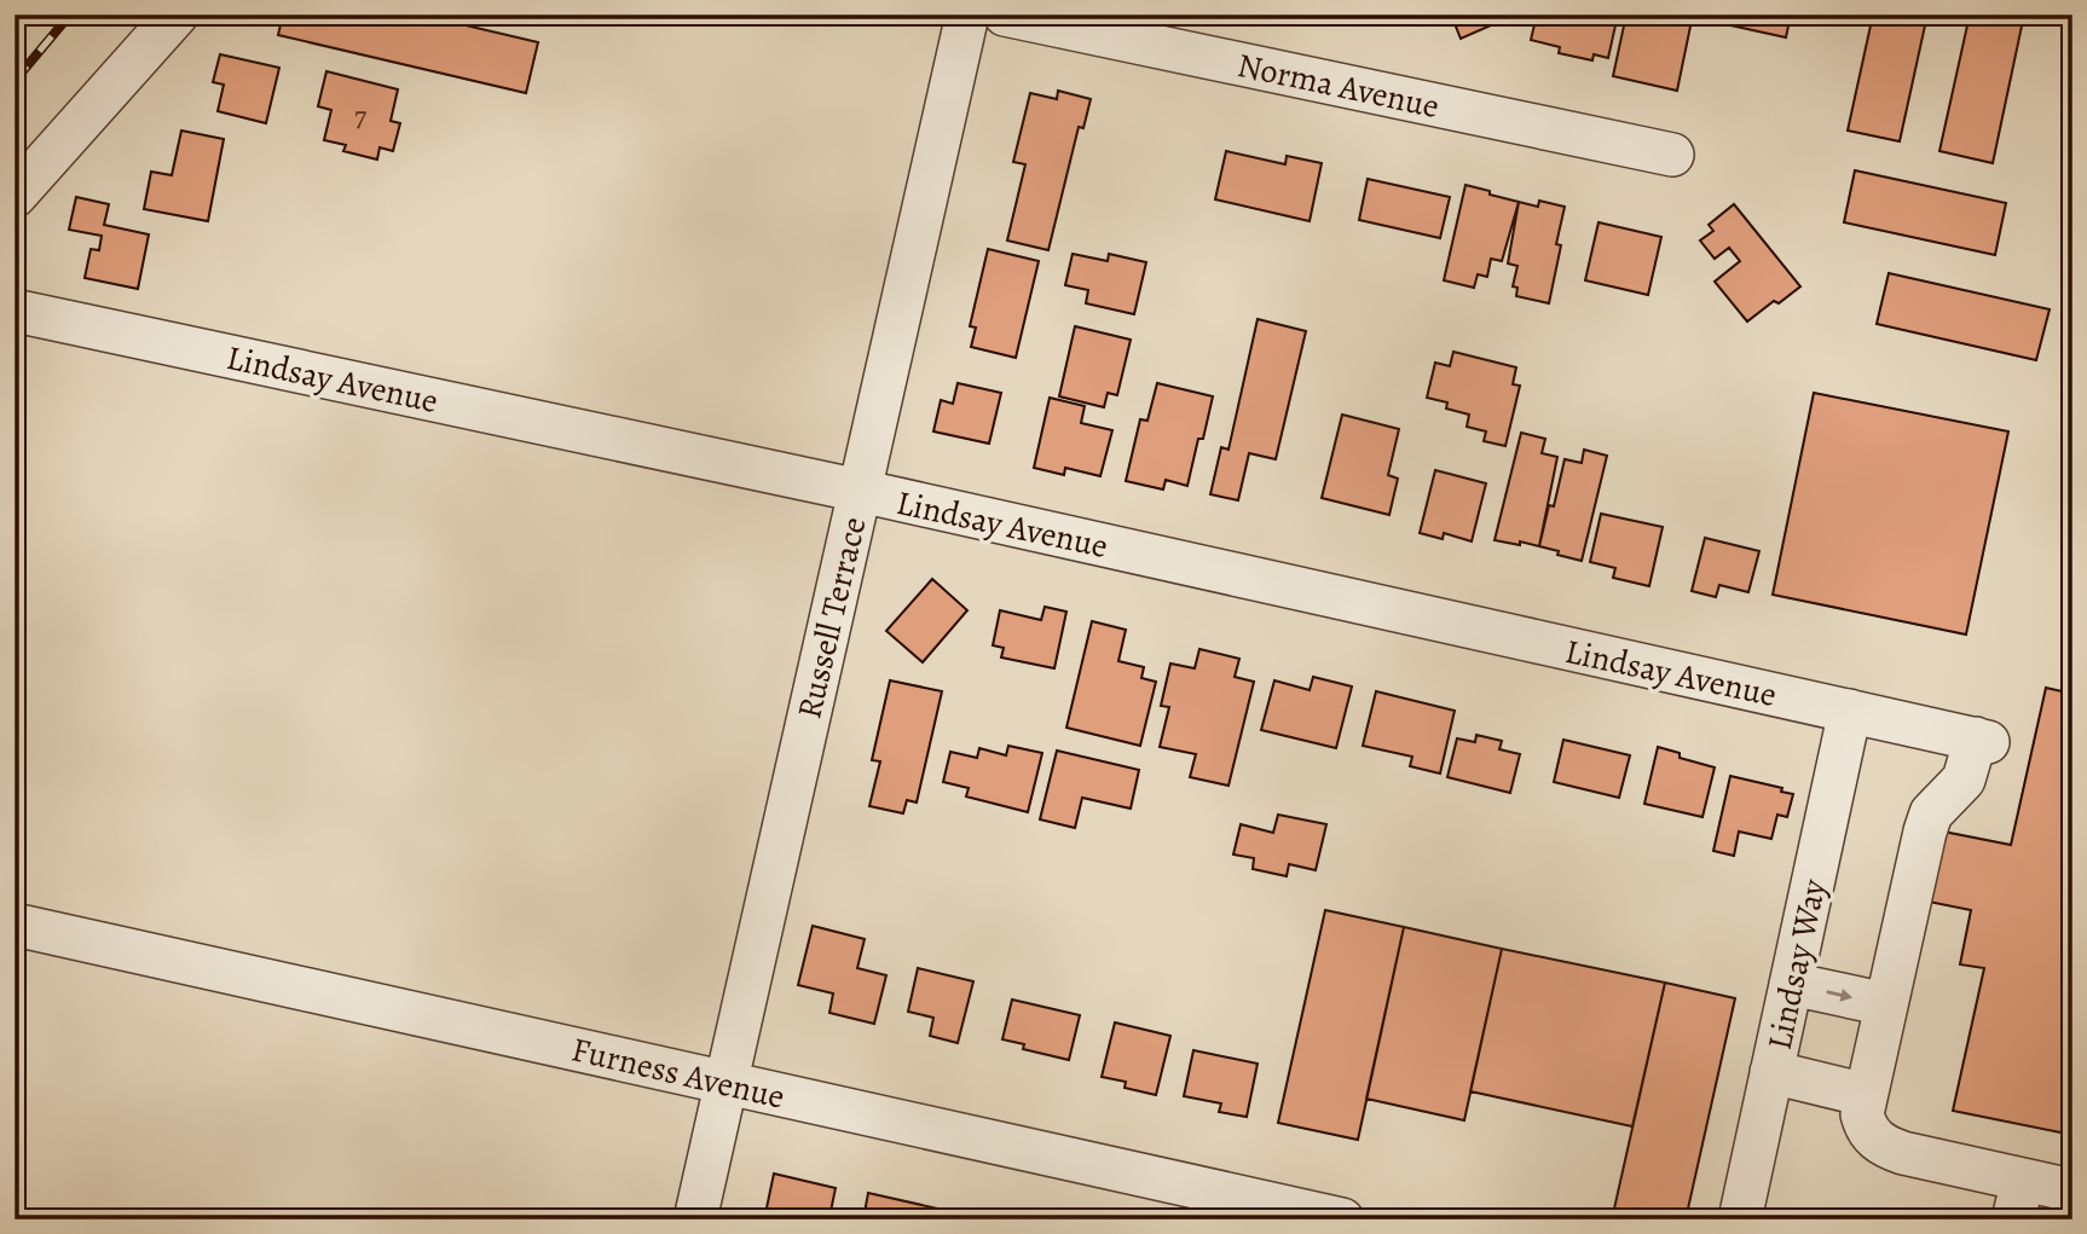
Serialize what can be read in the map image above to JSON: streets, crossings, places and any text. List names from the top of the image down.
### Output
{
  "streets": {
    "street": [
      "Norma Avenue",
      "Lindsay Avenue",
      "Russell Terrace",
      "Lindsay Way",
      "Furness Avenue"
    ]
  },
  "crossings": [
    ["Lindsay Avenue", "Russell Terrace"],
    ["Lindsay Avenue", "Lindsay Way"],
    ["Russell Terrace", "Furness Avenue"]
  ],
  "house_numbers": ["7"]
}
